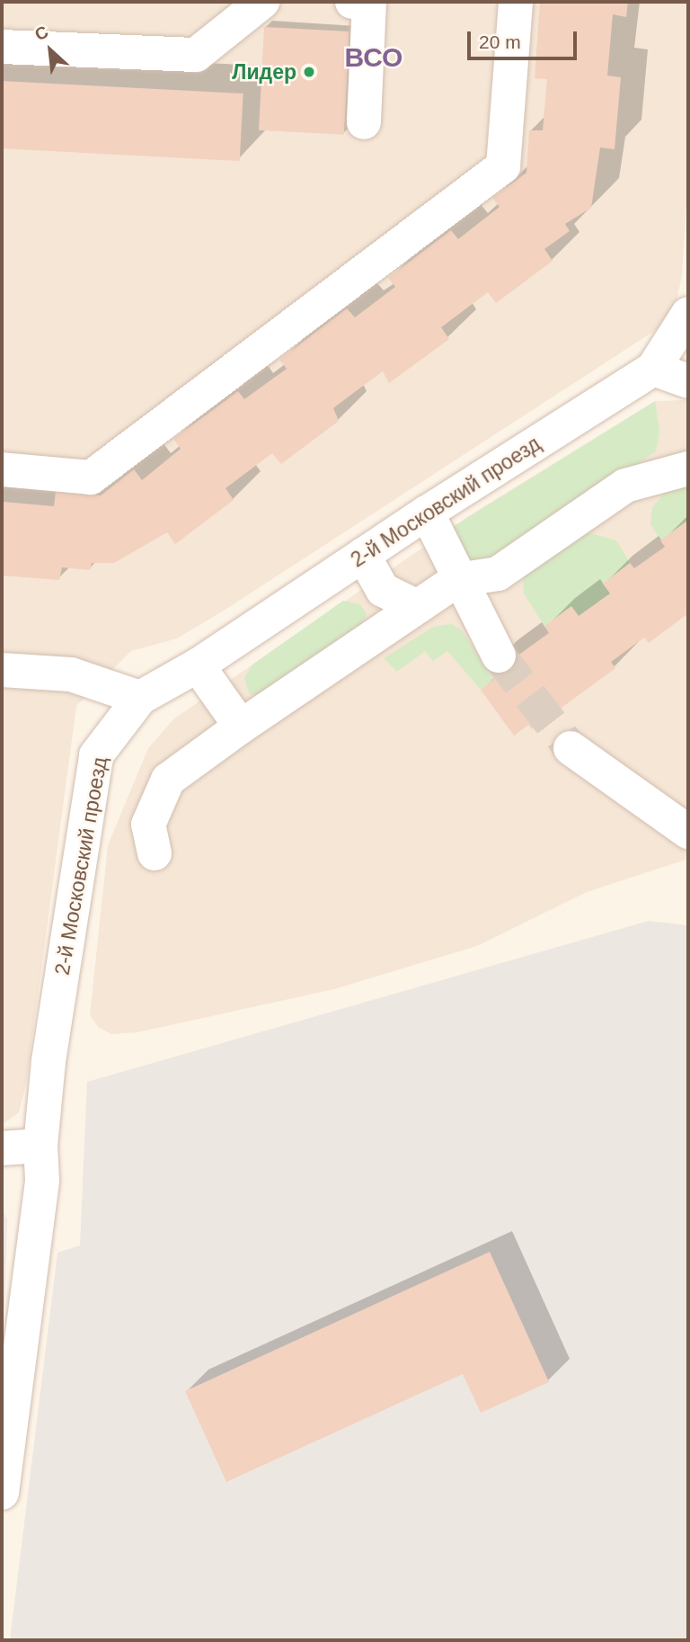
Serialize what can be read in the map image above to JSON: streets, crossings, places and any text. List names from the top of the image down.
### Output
{
  "streets": {
    "street": ["2-й Московский проезд"]
  },
  "districts": ["ВСО"],
  "places": ["Лидер"],
  "scale_bar": "20 m",
  "north": "top left"
}
